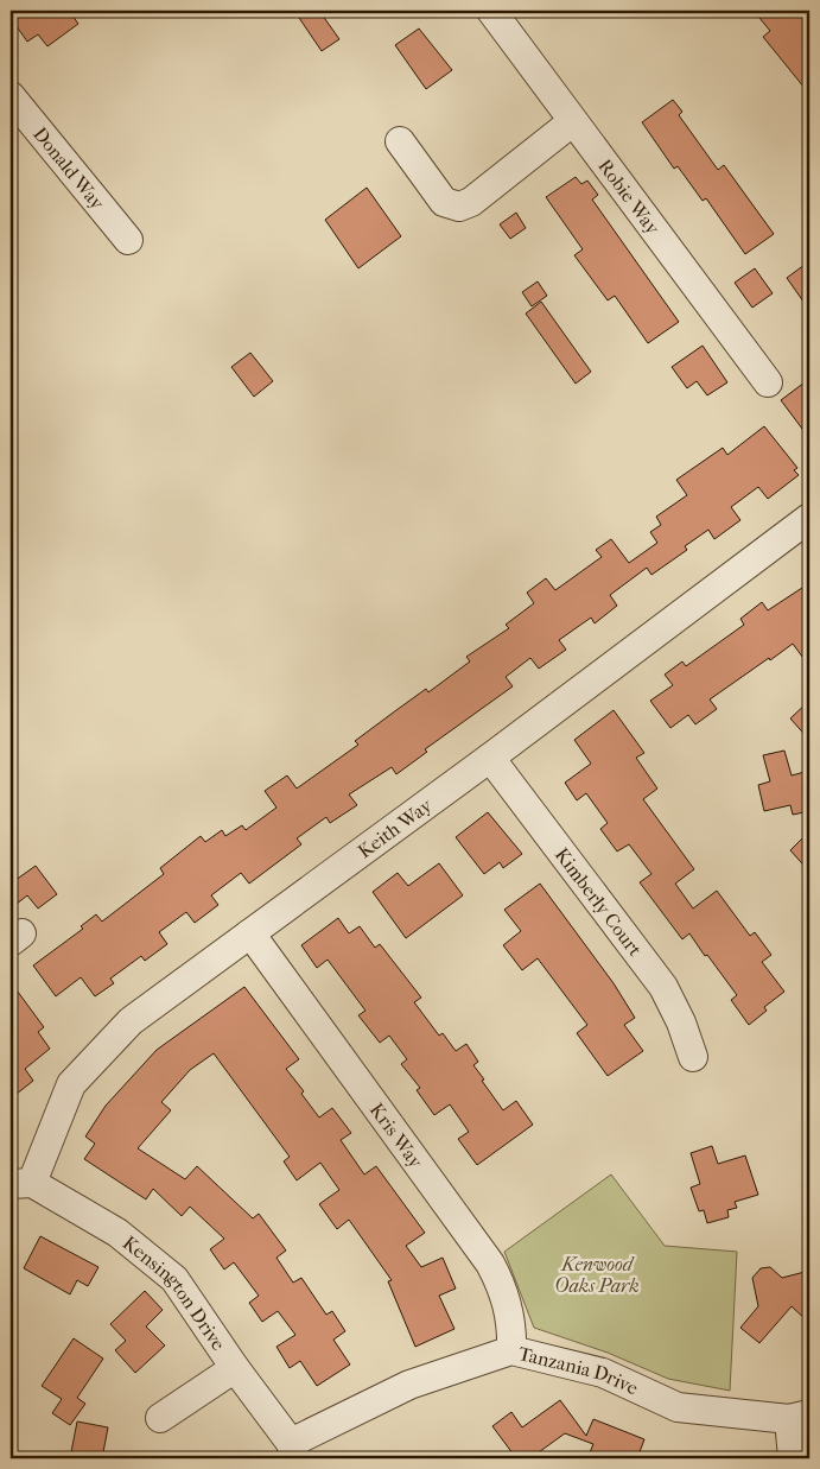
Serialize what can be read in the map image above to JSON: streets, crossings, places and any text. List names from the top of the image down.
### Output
{
  "streets": {
    "street": [
      "Donald Way",
      "Robie Way",
      "Keith Way",
      "Kimberly Court",
      "Kris Way",
      "Kensington Drive",
      "Tanzania Drive"
    ]
  },
  "crossings": [
    ["Keith Way", "Kimberly Court"],
    ["Keith Way", "Kris Way"],
    ["Keith Way", "Kensington Drive"],
    ["Kris Way", "Tanzania Drive"],
    ["Kensington Drive", "Tanzania Drive"]
  ],
  "parks": ["Kenwood Oaks Park"]
}
